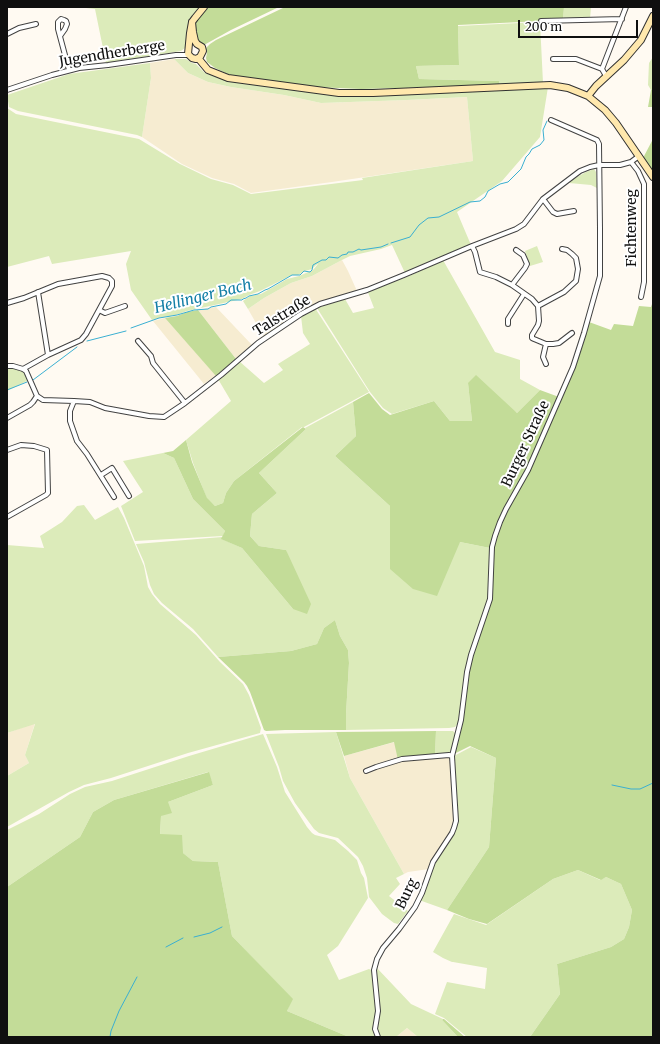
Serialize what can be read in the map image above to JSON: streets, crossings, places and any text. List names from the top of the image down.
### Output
{
  "streets": {
    "street": [
      "Jugendherberge",
      "Fichtenweg",
      "Talstraße",
      "Burger Straße",
      "Burg"
    ]
  },
  "crossings": [
    ["Fichtenweg", "Talstraße"],
    ["Talstraße", "Burger Straße"],
    ["Burger Straße", "Burg"]
  ],
  "water": ["Hellinger Bach"],
  "scale_bar": "200 m"
}
